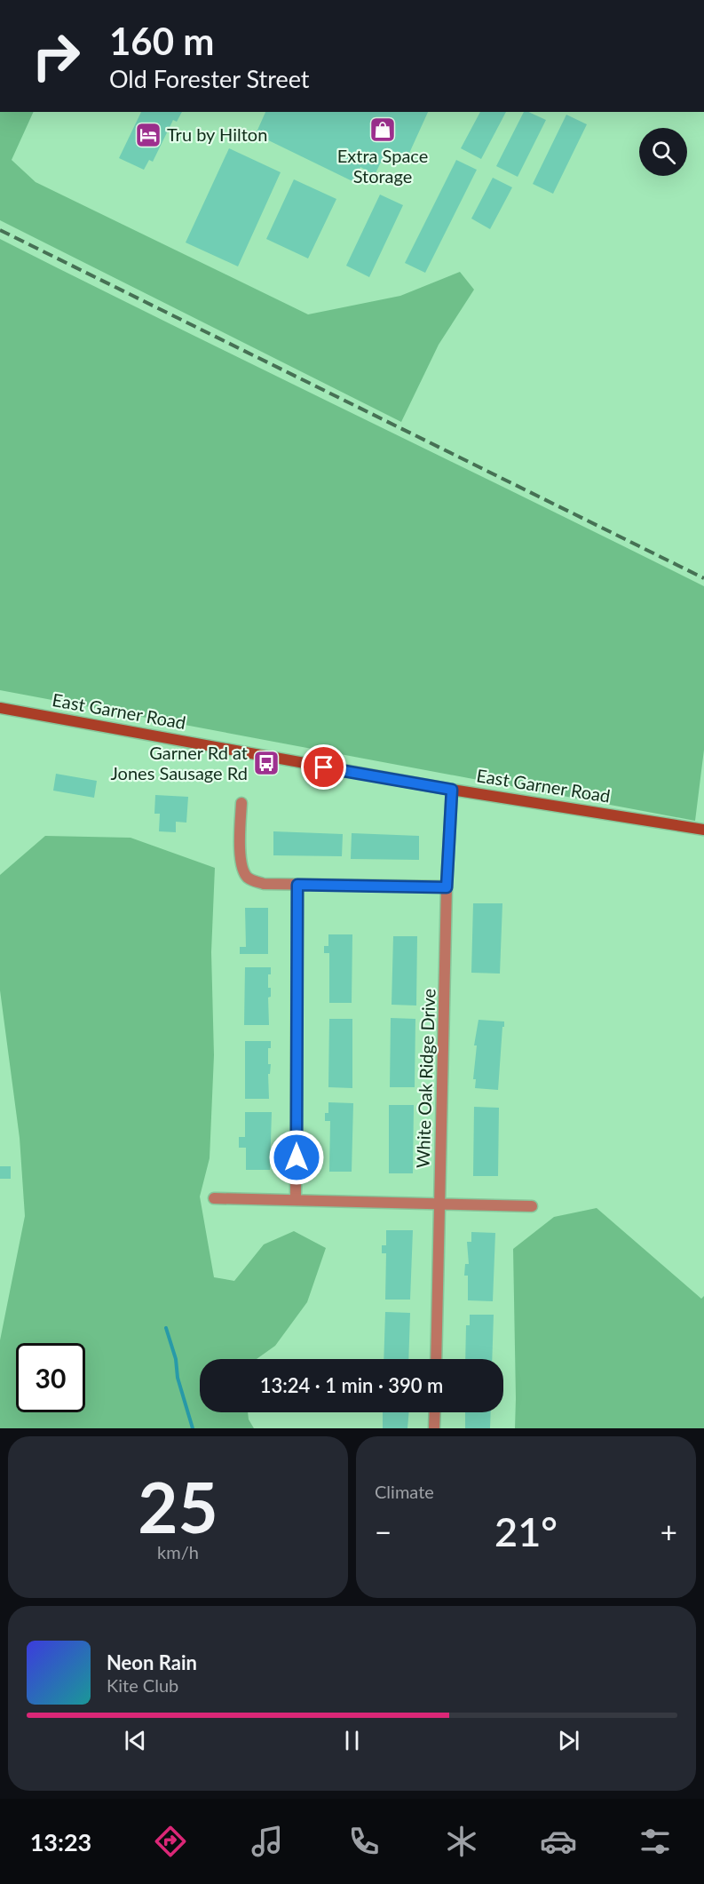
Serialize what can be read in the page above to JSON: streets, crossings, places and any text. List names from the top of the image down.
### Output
{
  "streets": {
    "main road": ["East Garner Road"],
    "street": ["White Oak Ridge Drive"]
  },
  "crossings": [
    ["East Garner Road", "White Oak Ridge Drive"]
  ],
  "places": {
    "shop": ["Extra Space Storage"],
    "hotel": ["Tru by Hilton"],
    "bus stop": ["Garner Rd at Jones Sausage Rd"]
  },
  "page": {
    "turn": ["160 m", "Old Forester Street"],
    "limit": "30",
    "trip": "13:24 · 1 min · 390 m",
    "tile": [
      ["25", "km/h"],
      "Climate"
    ],
    "heat": ["−", "21°", "+"],
    "song": ["Neon Rain", "Kite Club"],
    "tabs": "13:23"
  }
}
